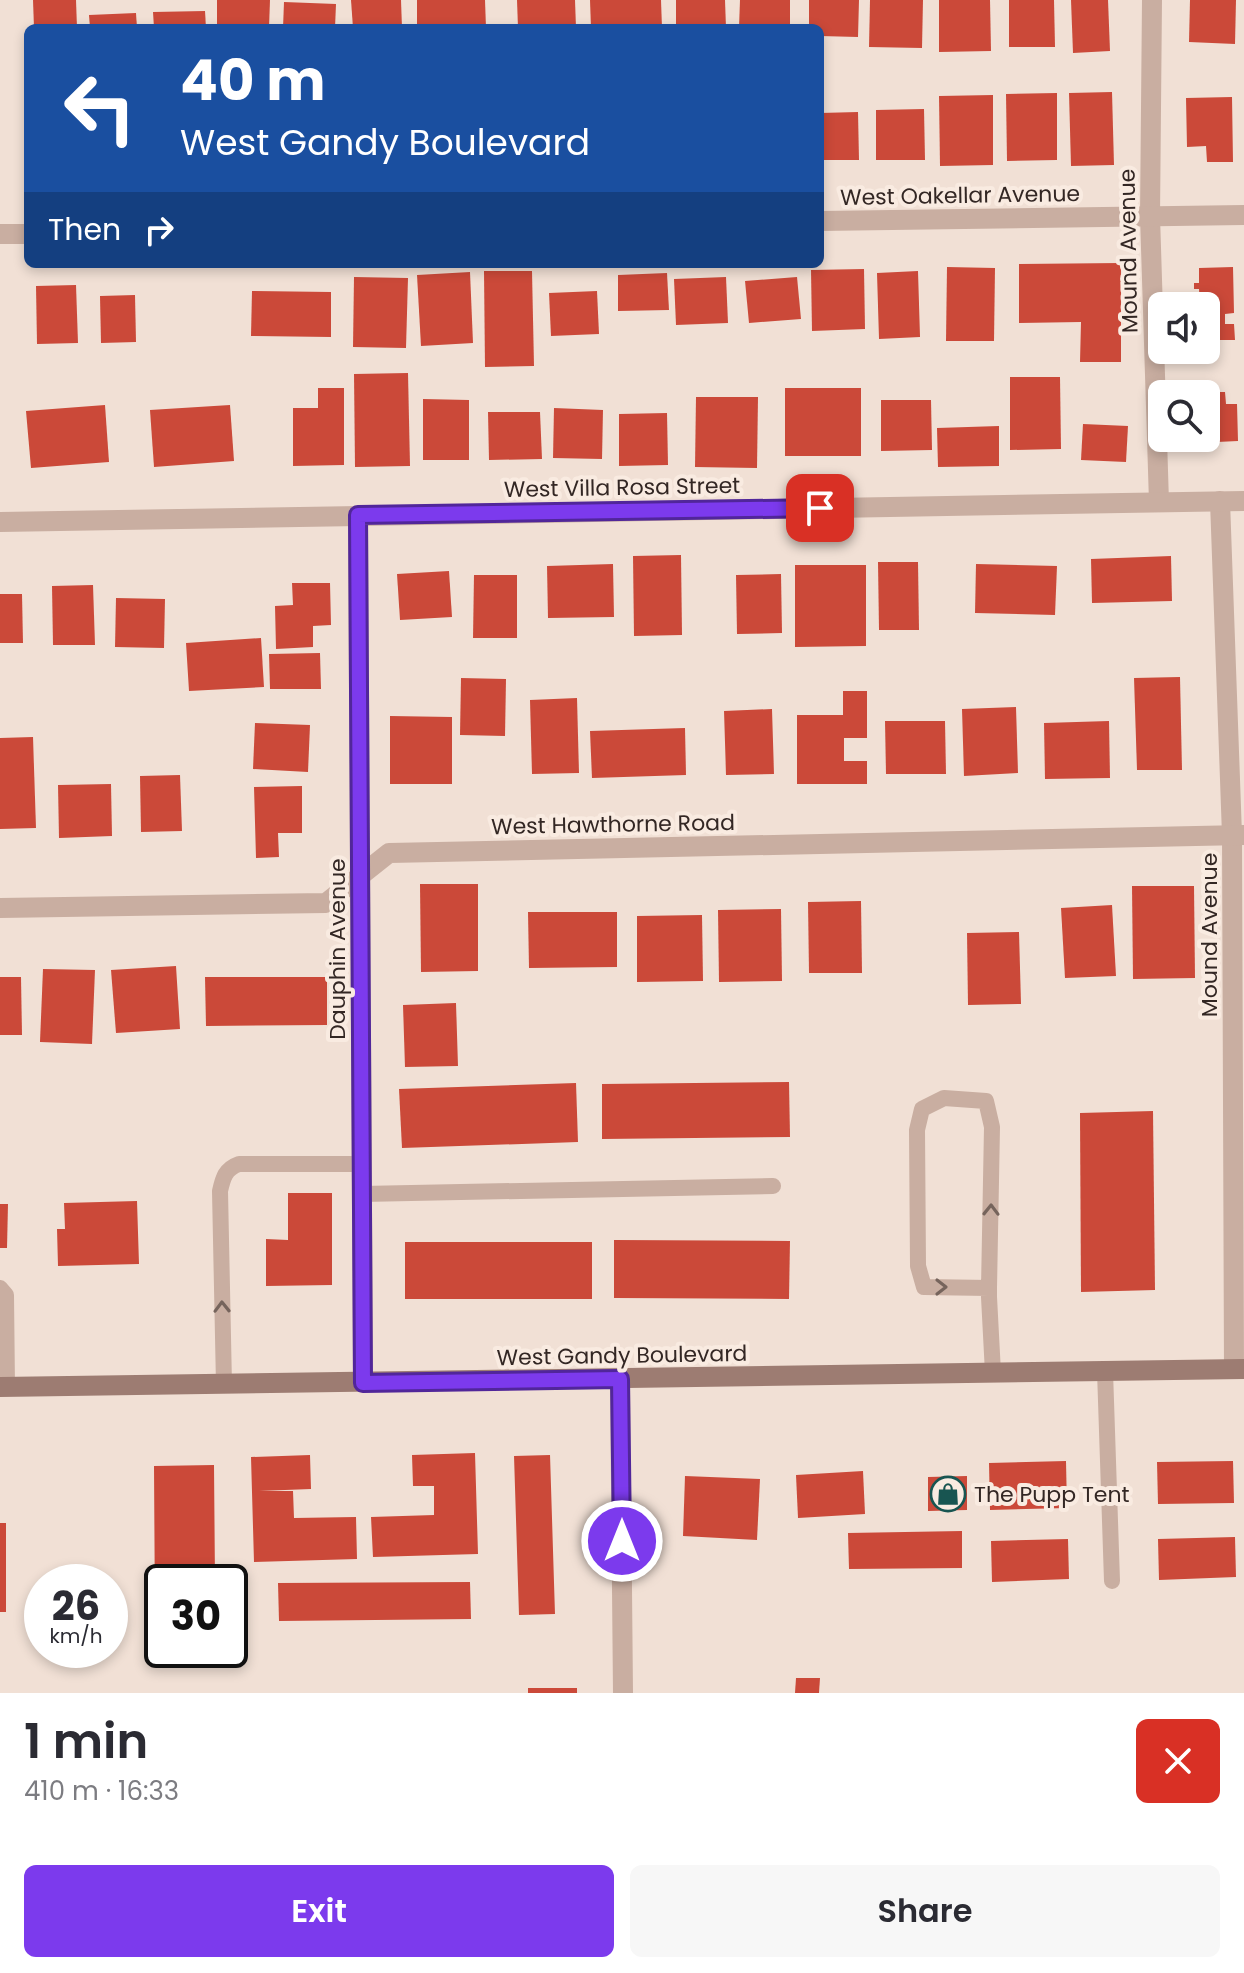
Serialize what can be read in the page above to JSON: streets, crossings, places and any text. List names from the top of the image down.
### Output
{
  "streets": {
    "main road": ["West Gandy Boulevard"],
    "street": [
      "West Oakellar Avenue",
      "Mound Avenue",
      "West Villa Rosa Street",
      "West Hawthorne Road",
      "Dauphin Avenue"
    ]
  },
  "crossings": [
    ["West Oakellar Avenue", "Mound Avenue"],
    ["Mound Avenue", "West Villa Rosa Street"],
    ["Mound Avenue", "West Hawthorne Road"],
    ["Mound Avenue", "West Gandy Boulevard"],
    ["West Villa Rosa Street", "Dauphin Avenue"],
    ["West Hawthorne Road", "Dauphin Avenue"],
    ["Dauphin Avenue", "West Gandy Boulevard"]
  ],
  "places": {
    "shop": ["The Pupp Tent"]
  },
  "page": {
    "turn": ["40 m", "West Gandy Boulevard"],
    "then": "Then",
    "speed": "26 km/h",
    "limit": "30",
    "heading": ["1 min", "410 m · 16:33"],
    "buttons": ["Exit", "Share"]
  }
}
